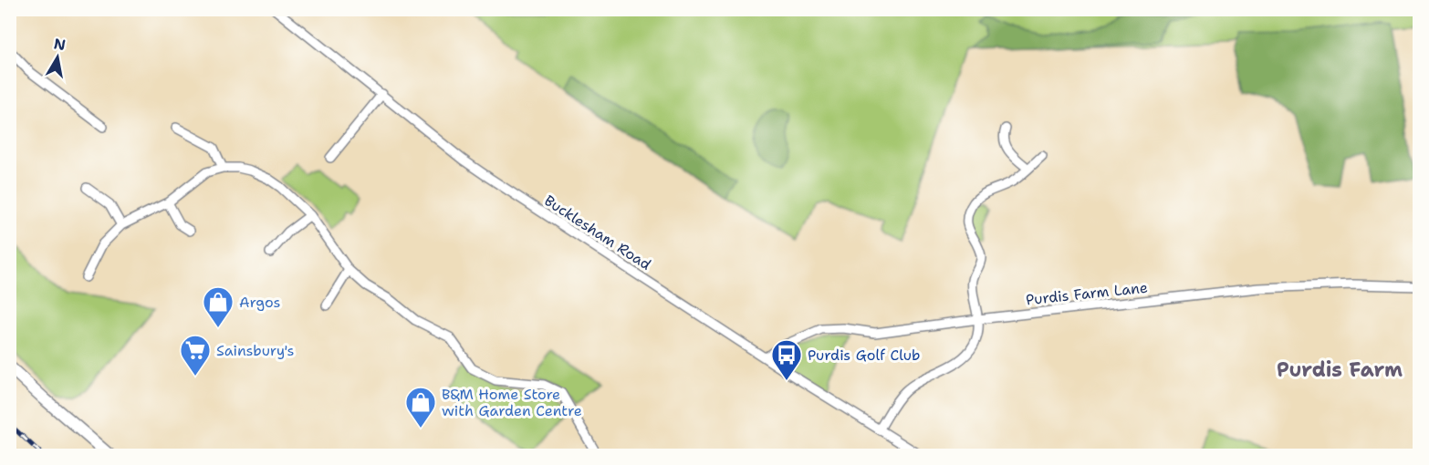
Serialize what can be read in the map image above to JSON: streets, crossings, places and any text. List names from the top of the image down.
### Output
{
  "streets": {
    "street": ["Bucklesham Road", "Purdis Farm Lane"]
  },
  "crossings": [
    ["Bucklesham Road", "Purdis Farm Lane"]
  ],
  "districts": ["Purdis Farm"],
  "places": {
    "shop": ["Argos", "B&M Home Store with Garden Centre"],
    "supermarket": ["Sainsbury's"],
    "bus stop": ["Purdis Golf Club"]
  },
  "north": "top"
}
